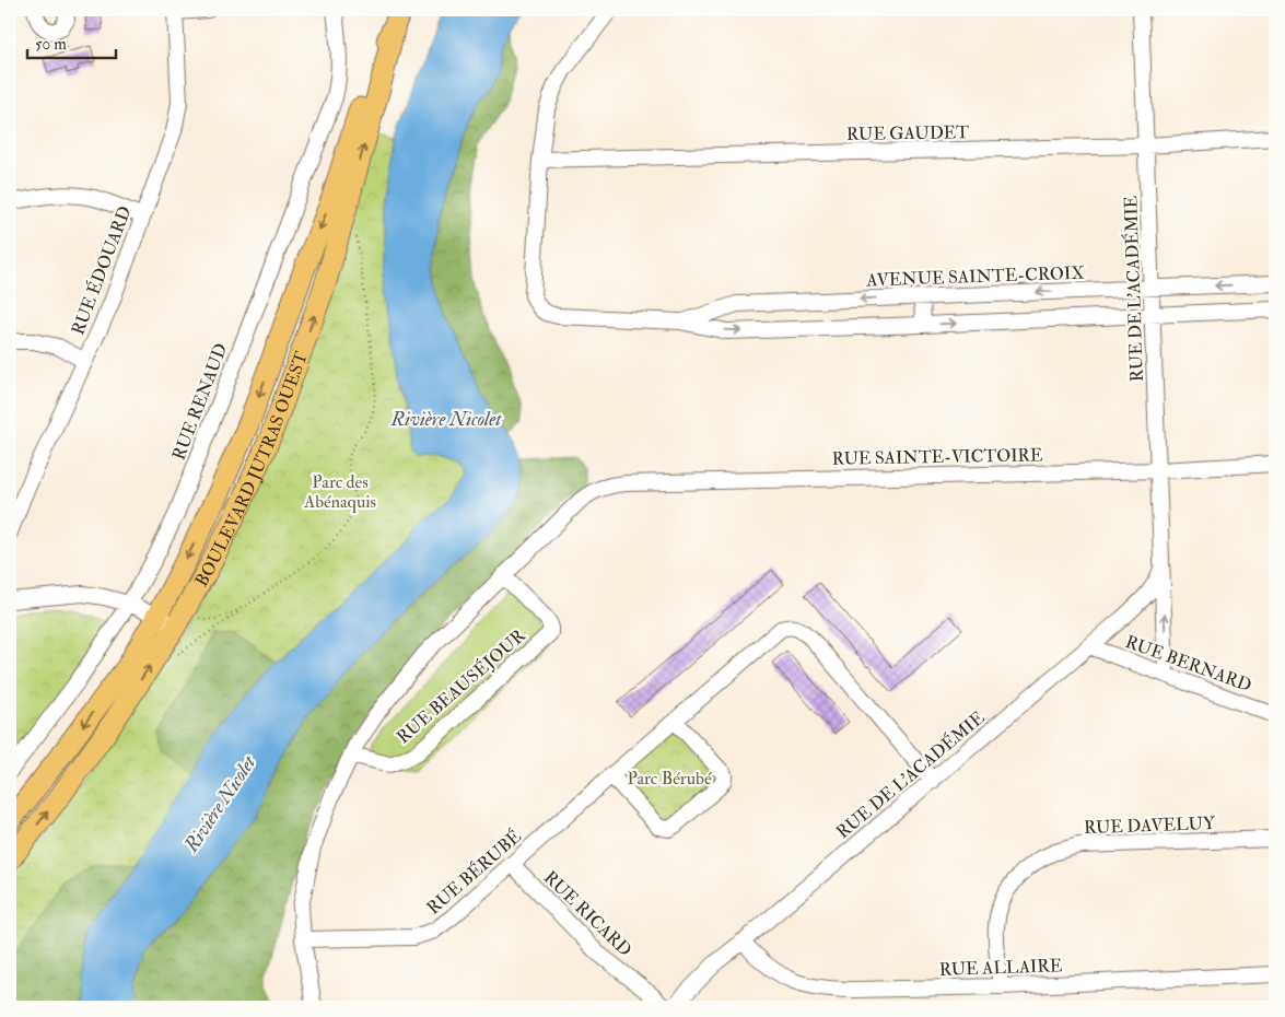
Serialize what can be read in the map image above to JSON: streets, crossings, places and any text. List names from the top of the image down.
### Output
{
  "streets": {
    "main road": ["BOULEVARD JUTRAS OUEST"],
    "street": [
      "RUE GAUDET",
      "RUE ÉDOUARD",
      "AVENUE SAINTE-CROIX",
      "RUE DE L'ACADÉMIE",
      "RUE RENAUD",
      "RUE SAINTE-VICTOIRE",
      "RUE BERNARD",
      "RUE BEAUSÉJOUR",
      "RUE DAVELUY",
      "RUE BÉRUBÉ",
      "RUE RICARD",
      "RUE ALLAIRE"
    ]
  },
  "crossings": [
    ["RUE GAUDET", "AVENUE SAINTE-CROIX"],
    ["RUE GAUDET", "RUE DE L'ACADÉMIE"],
    ["AVENUE SAINTE-CROIX", "RUE DE L'ACADÉMIE"],
    ["RUE DE L'ACADÉMIE", "RUE SAINTE-VICTOIRE"],
    ["RUE DE L'ACADÉMIE", "RUE BERNARD"],
    ["RUE DE L'ACADÉMIE", "RUE BÉRUBÉ"],
    ["RUE DE L'ACADÉMIE", "RUE ALLAIRE"],
    ["RUE SAINTE-VICTOIRE", "RUE BEAUSÉJOUR"],
    ["RUE BEAUSÉJOUR", "RUE BÉRUBÉ"],
    ["RUE DAVELUY", "RUE ALLAIRE"],
    ["RUE BÉRUBÉ", "RUE RICARD"]
  ],
  "water": ["Rivière Nicolet"],
  "parks": ["Parc des Abénaquis", "Parc Bérubé"],
  "scale_bar": "50 m"
}
